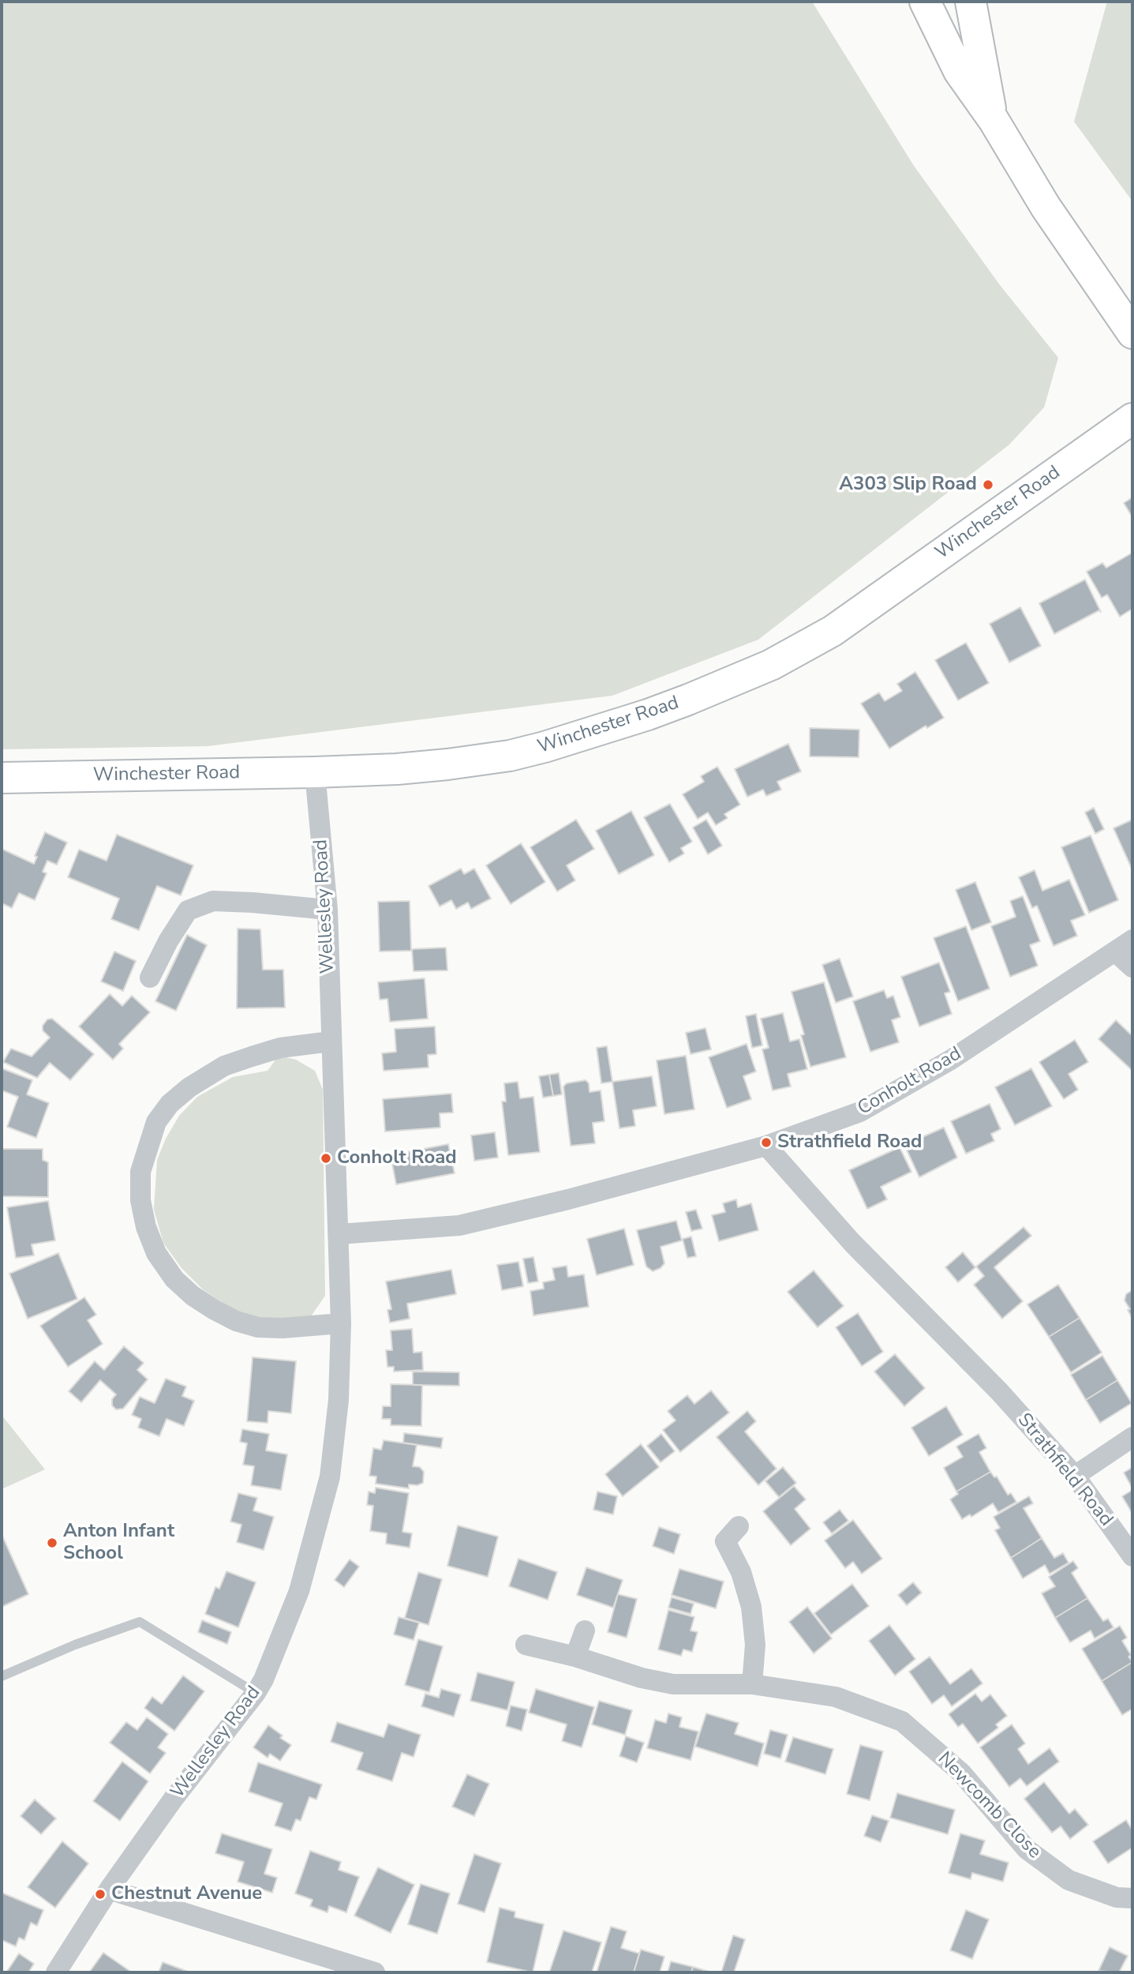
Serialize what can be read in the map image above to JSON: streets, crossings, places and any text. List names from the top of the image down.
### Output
{
  "streets": {
    "main road": ["Winchester Road"],
    "street": [
      "Wellesley Road",
      "Conholt Road",
      "Strathfield Road",
      "Newcomb Close"
    ]
  },
  "crossings": [
    ["Winchester Road", "Wellesley Road"],
    ["Wellesley Road", "Conholt Road"],
    ["Conholt Road", "Strathfield Road"]
  ],
  "places": [
    "A303 Slip Road",
    "Strathfield Road",
    "Conholt Road",
    "Anton Infant School",
    "Chestnut Avenue"
  ]
}
